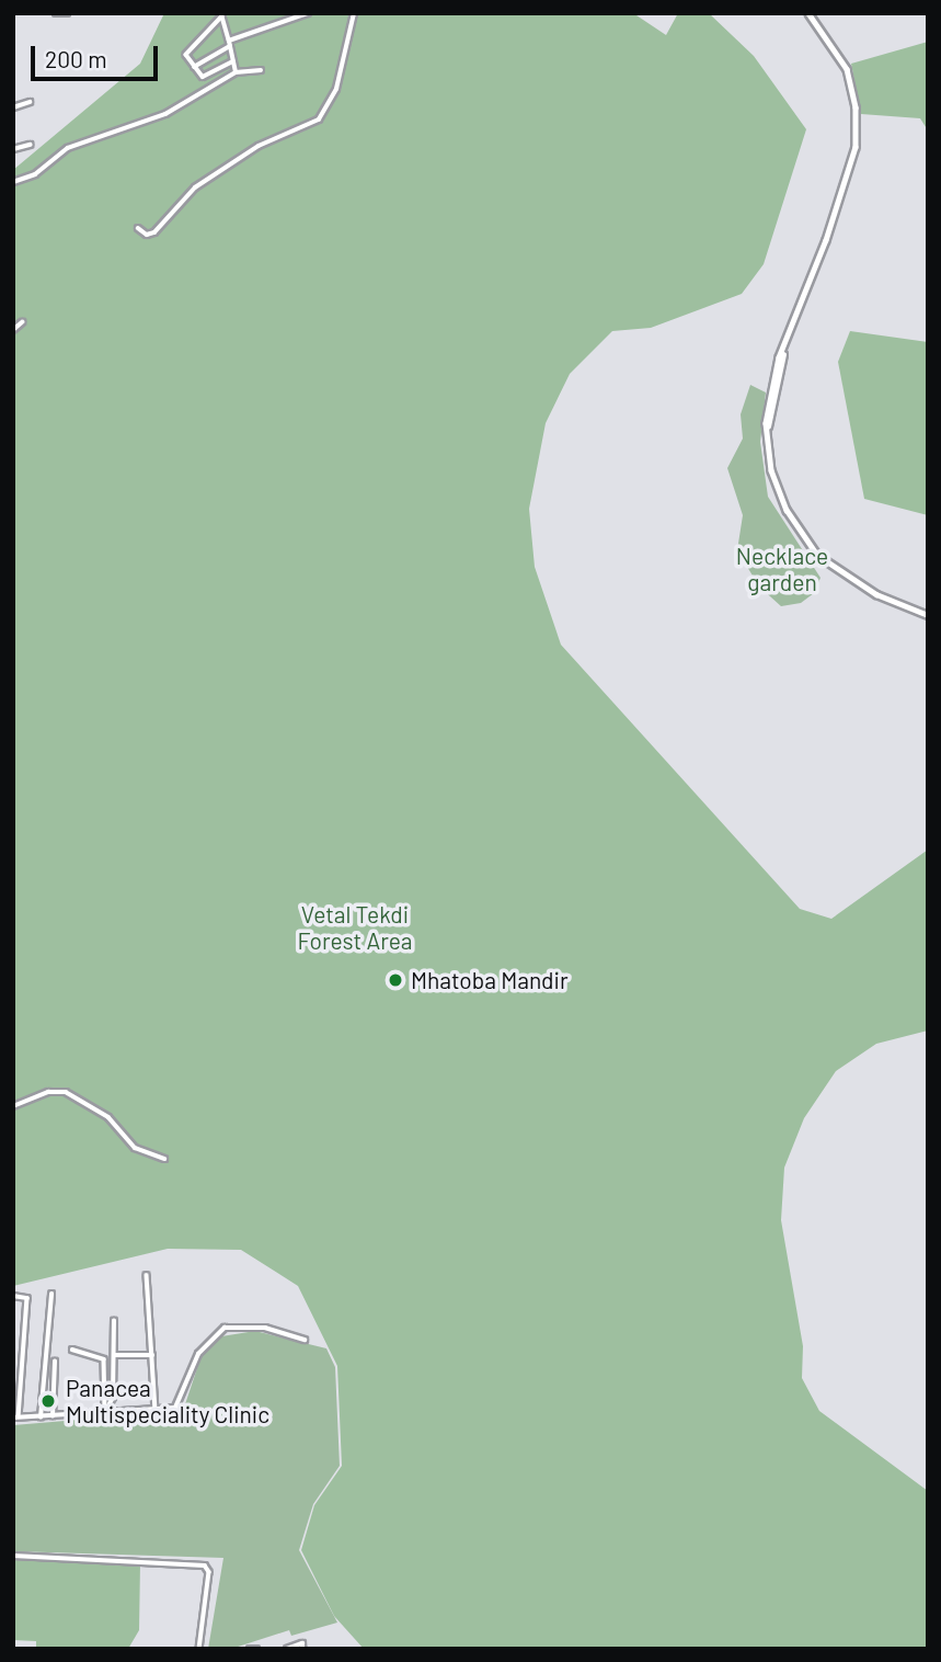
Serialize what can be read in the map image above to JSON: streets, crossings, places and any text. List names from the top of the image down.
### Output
{
  "parks": ["Necklace garden", "Vetal Tekdi Forest Area"],
  "places": ["Mhatoba Mandir", "Panacea Multispeciality Clinic"],
  "scale_bar": "200 m"
}
